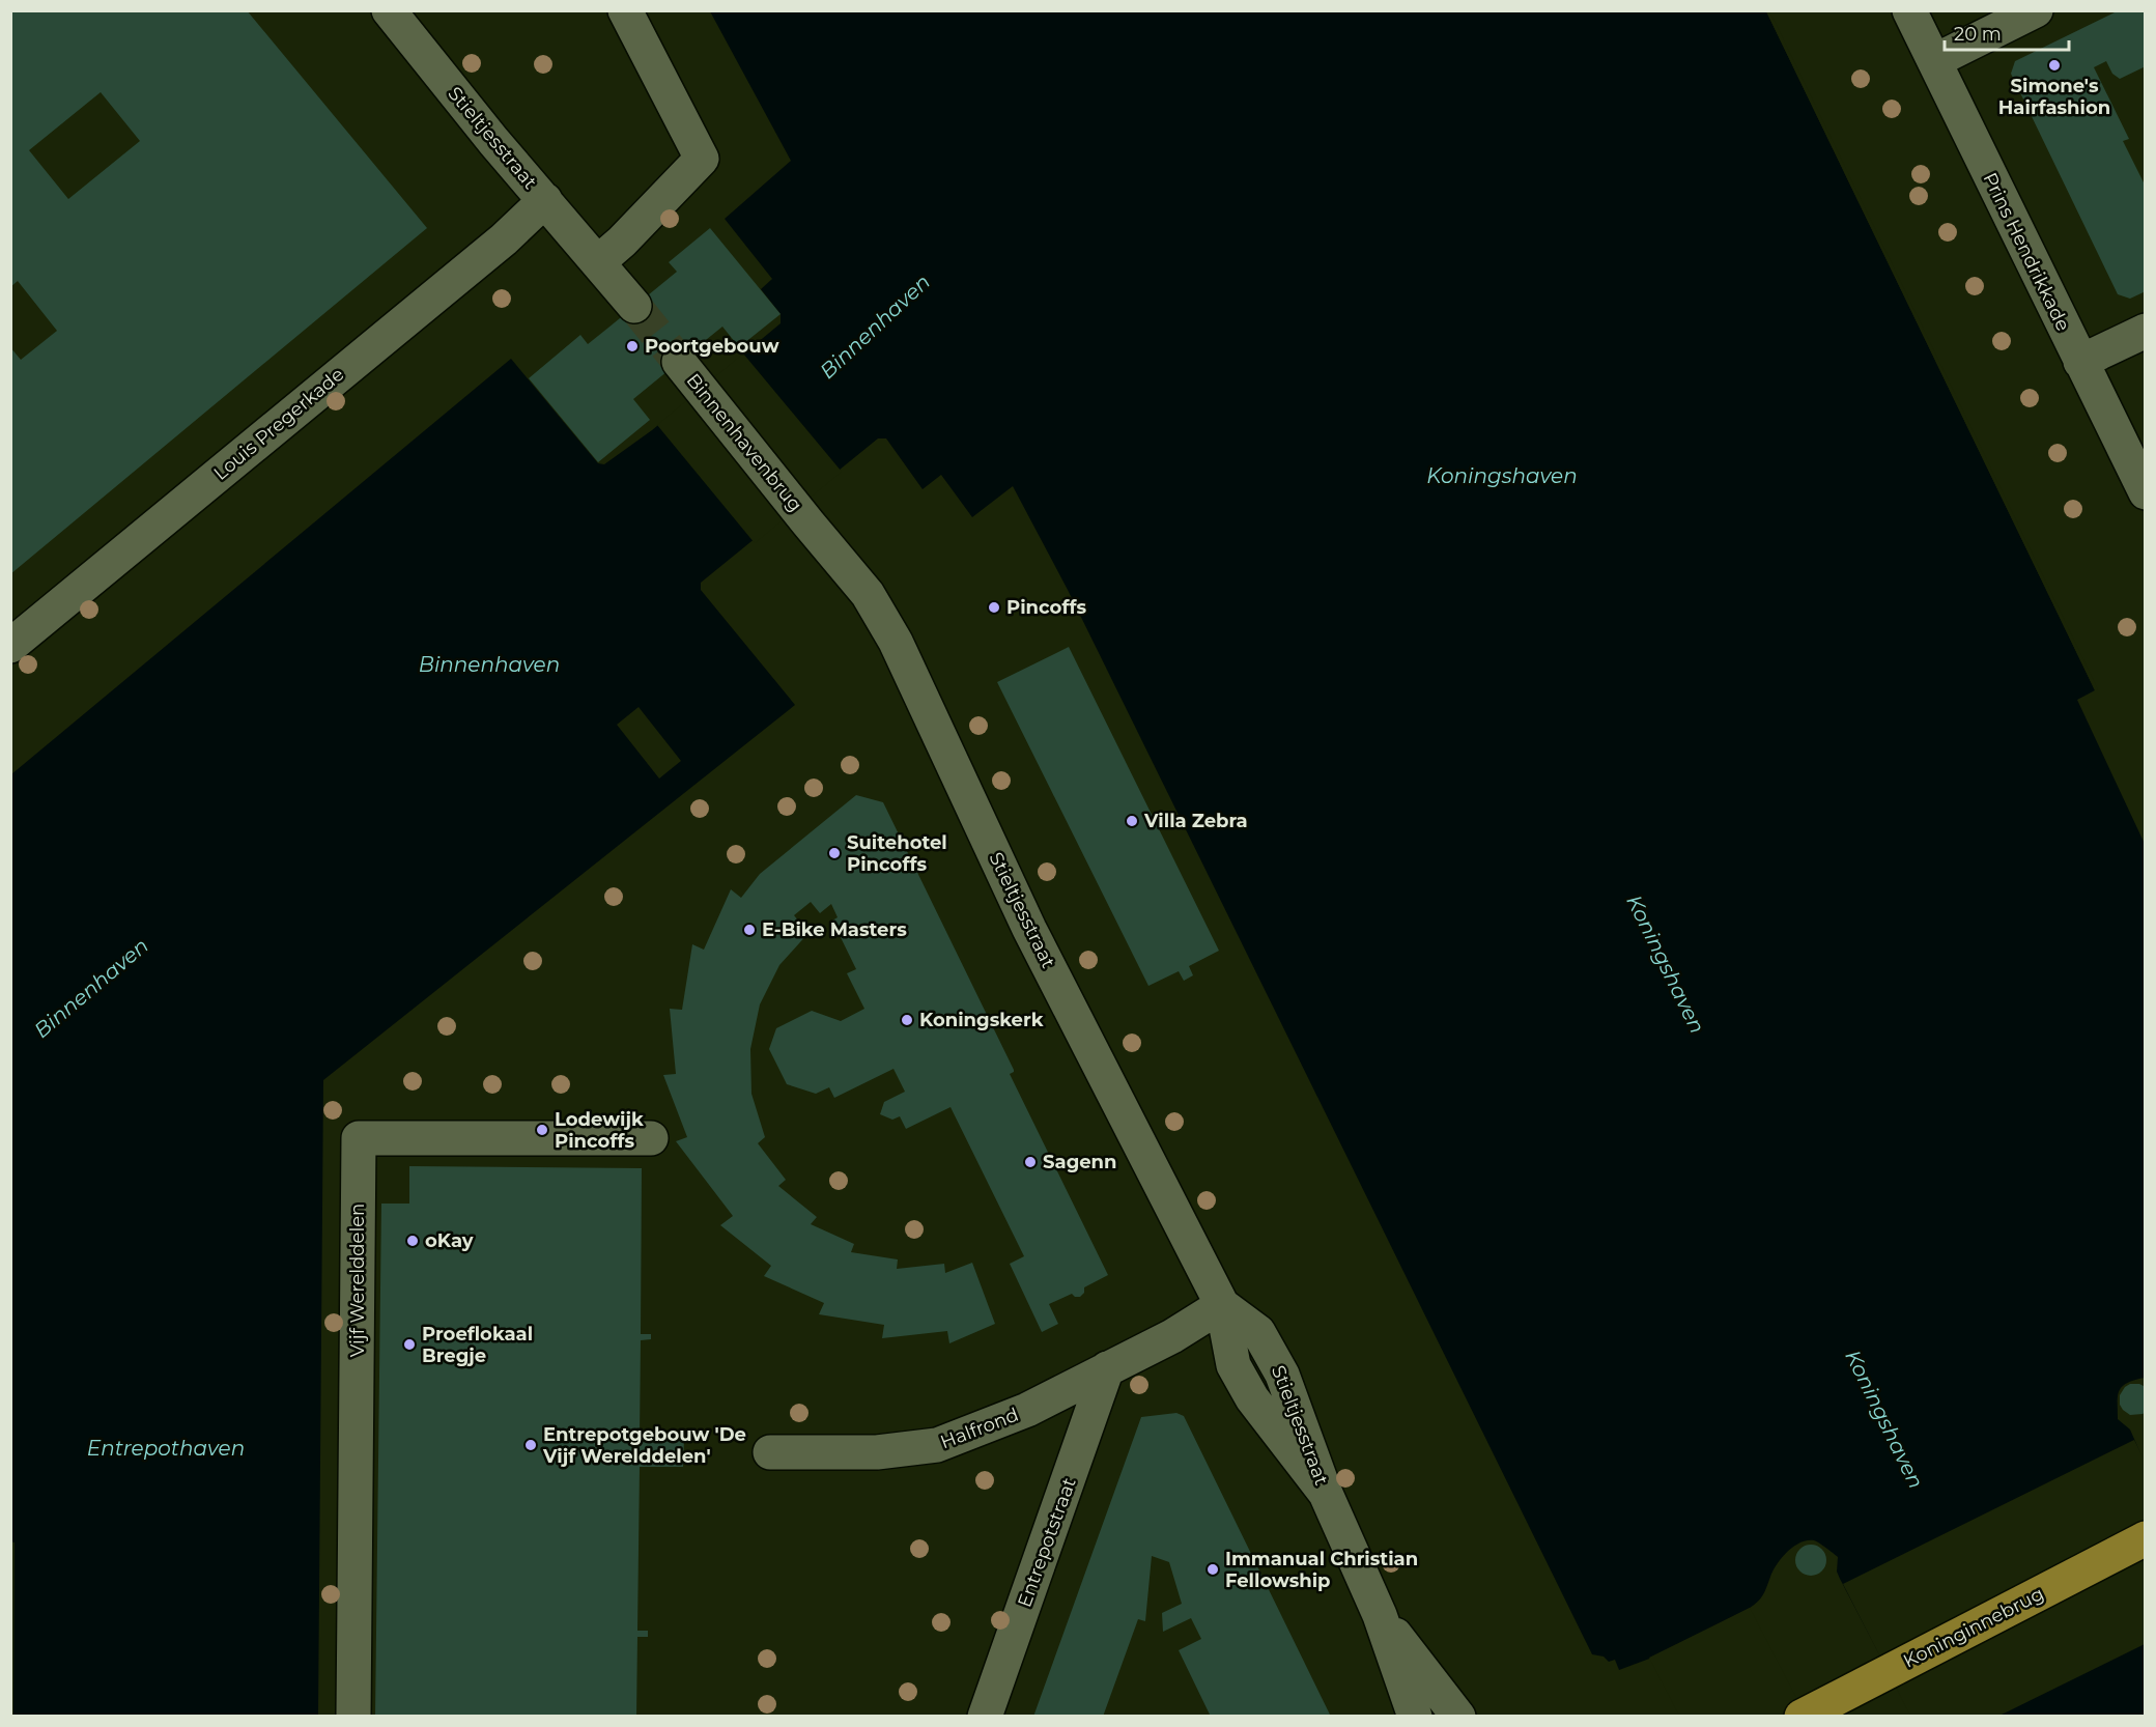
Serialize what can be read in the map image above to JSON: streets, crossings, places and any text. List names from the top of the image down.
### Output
{
  "streets": {
    "main road": ["Koninginnebrug"],
    "street": [
      "Stieltjesstraat",
      "Prins Hendrikkade",
      "Louis Pregerkade",
      "Binnenhavenbrug",
      "Vijf Werelddelen",
      "Halfrond",
      "Entrepotstraat"
    ]
  },
  "crossings": [
    ["Stieltjesstraat", "Louis Pregerkade"],
    ["Stieltjesstraat", "Binnenhavenbrug"],
    ["Stieltjesstraat", "Halfrond"],
    ["Halfrond", "Entrepotstraat"]
  ],
  "water": ["Binnenhaven", "Koningshaven", "Entrepothaven"],
  "places": [
    "Simone's Hairfashion",
    "Poortgebouw",
    "Pincoffs",
    "Villa Zebra",
    "Suitehotel Pincoffs",
    "E-Bike Masters",
    "Koningskerk",
    "Lodewijk Pincoffs",
    "Sagenn",
    "oKay",
    "Proeflokaal Bregje",
    "Entrepotgebouw 'De Vijf Werelddelen'",
    "Immanual Christian Fellowship"
  ],
  "scale_bar": "20 m"
}
